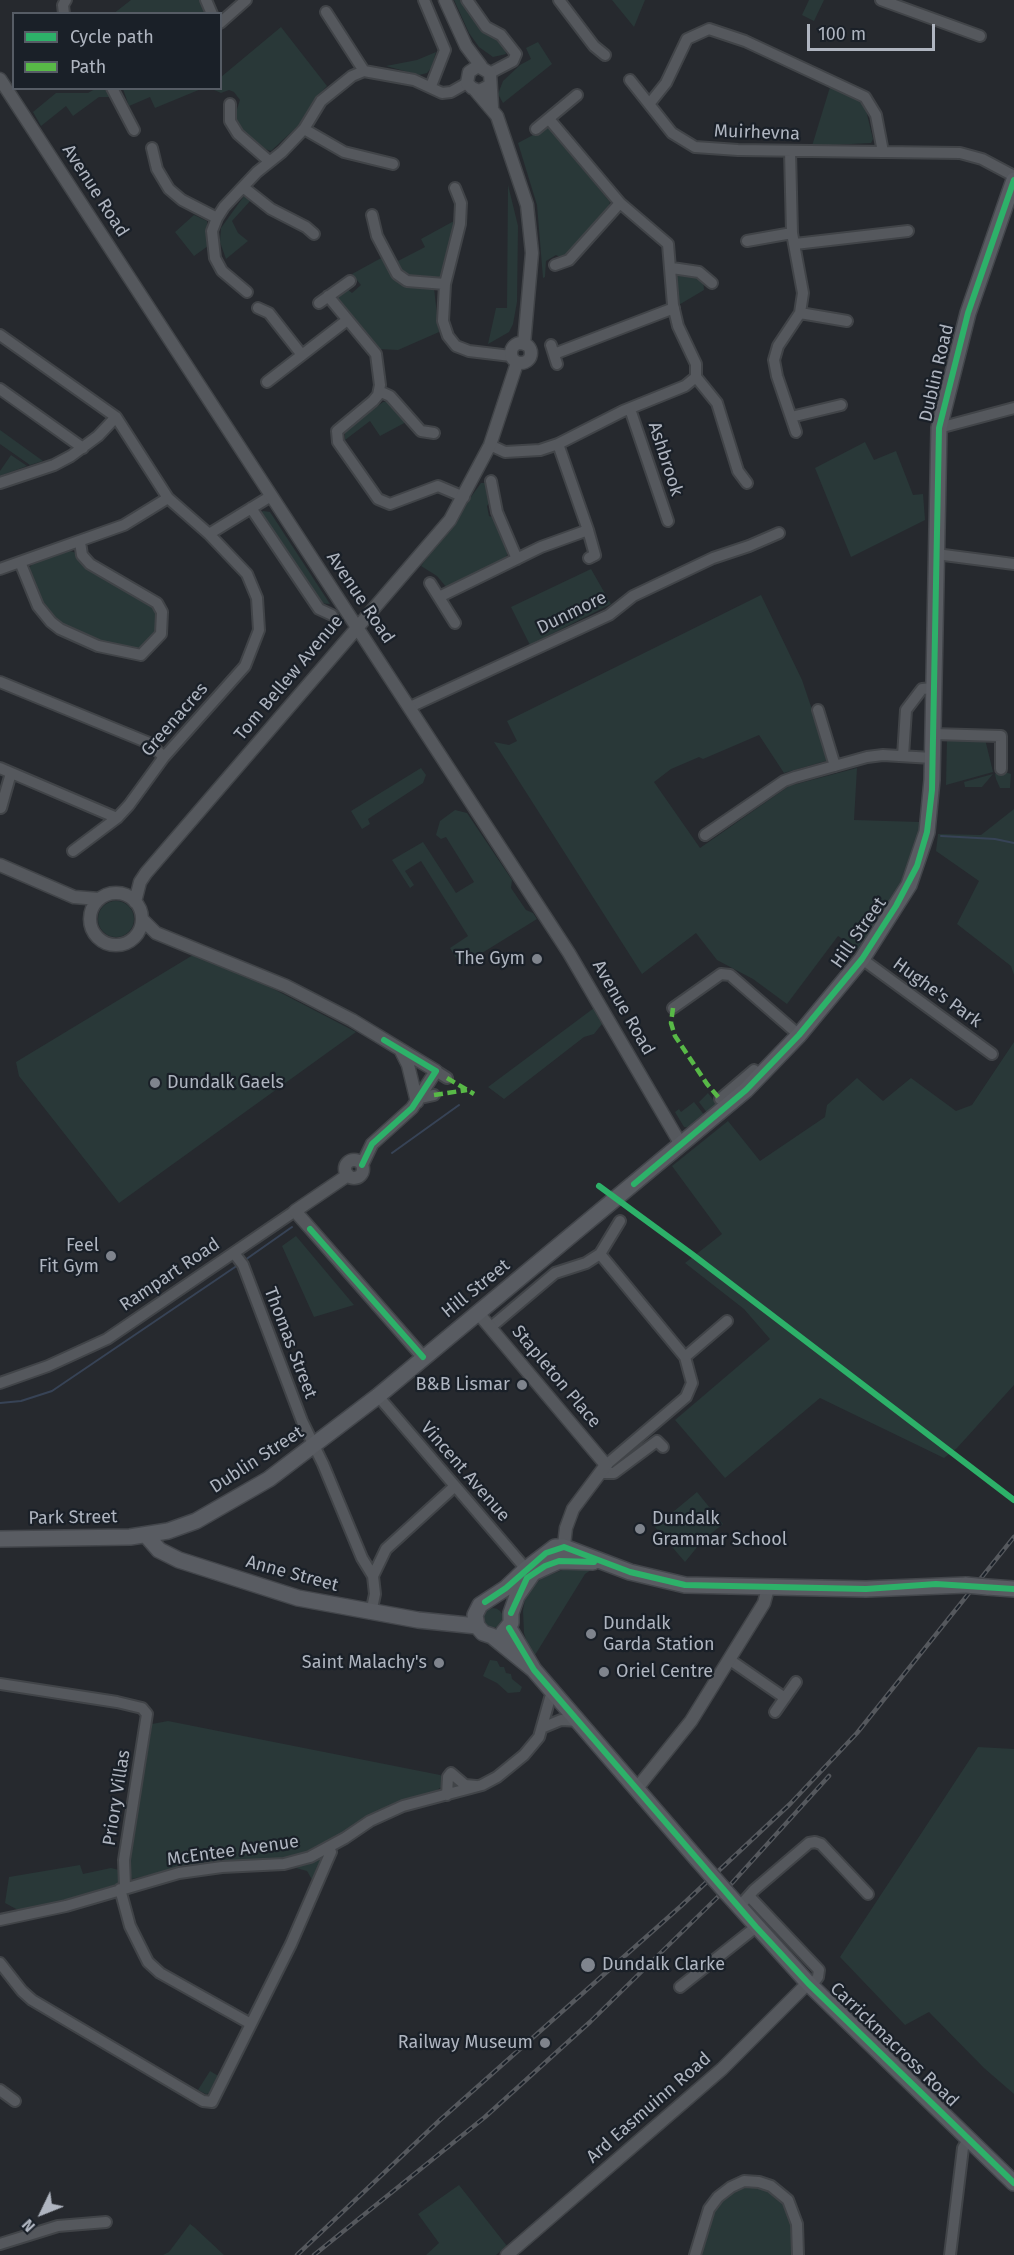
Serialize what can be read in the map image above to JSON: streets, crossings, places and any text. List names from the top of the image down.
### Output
{
  "streets": {
    "main road": [
      "Dublin Road",
      "Hill Street",
      "Dublin Street",
      "Park Street",
      "Anne Street",
      "Carrickmacross Road"
    ],
    "street": [
      "Muirhevna",
      "Avenue Road",
      "Ashbrook",
      "Dunmore",
      "Tom Bellew Avenue",
      "Greenacres",
      "Hughe's Park",
      "Rampart Road",
      "Thomas Street",
      "Stapleton Place",
      "Vincent Avenue",
      "Priory Villas",
      "McEntee Avenue",
      "Ard Easmuinn Road"
    ]
  },
  "crossings": [
    ["Muirhevna", "Dublin Road"],
    ["Avenue Road", "Dunmore"],
    ["Avenue Road", "Tom Bellew Avenue"],
    ["Avenue Road", "Hill Street"],
    ["Dublin Road", "Hill Street"],
    ["Ashbrook", "Tom Bellew Avenue"],
    ["Hill Street", "Hughe's Park"],
    ["Hill Street", "Stapleton Place"],
    ["Hill Street", "Dublin Street"],
    ["Hill Street", "Vincent Avenue"],
    ["Rampart Road", "Thomas Street"],
    ["Thomas Street", "Dublin Street"],
    ["Dublin Street", "Vincent Avenue"],
    ["Dublin Street", "Park Street"],
    ["Dublin Street", "Anne Street"],
    ["Park Street", "Anne Street"],
    ["Priory Villas", "McEntee Avenue"],
    ["Carrickmacross Road", "Ard Easmuinn Road"]
  ],
  "places": [
    "The Gym",
    "Dundalk Gaels",
    "Feel Fit Gym",
    "B&B Lismar",
    "Dundalk Grammar School",
    "Dundalk Garda Station",
    "Saint Malachy's",
    "Oriel Centre",
    "Dundalk Clarke",
    "Railway Museum"
  ],
  "legend": ["Cycle path", "Path"],
  "scale_bar": "100 m",
  "north": "bottom left"
}
